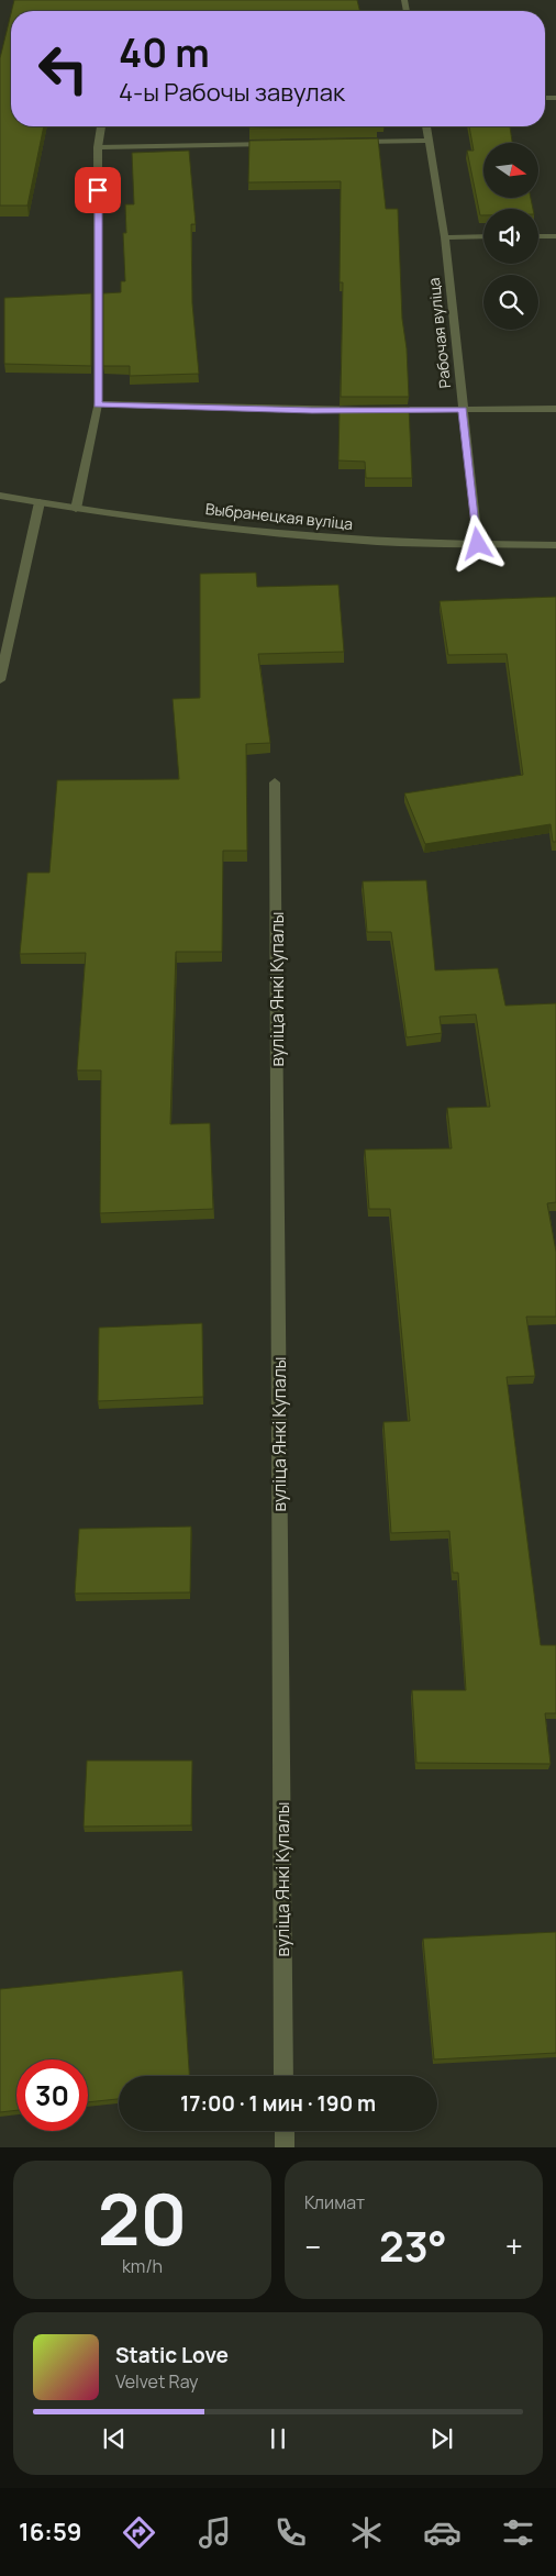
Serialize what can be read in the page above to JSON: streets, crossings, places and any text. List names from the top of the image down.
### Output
{
  "streets": {
    "street": ["Рабочая вуліца", "Выбранецкая вуліца", "вуліца Янкі Купалы"]
  },
  "crossings": [
    ["Рабочая вуліца", "Выбранецкая вуліца"]
  ],
  "north": "right",
  "page": {
    "turn": ["40 m", "4-ы Рабочы завулак"],
    "limit": "30",
    "trip": "17:00 · 1 мин · 190 m",
    "tile": [
      ["20", "km/h"],
      "Климат"
    ],
    "heat": ["−", "23°", "+"],
    "song": ["Static Love", "Velvet Ray"],
    "tabs": "16:59"
  }
}
